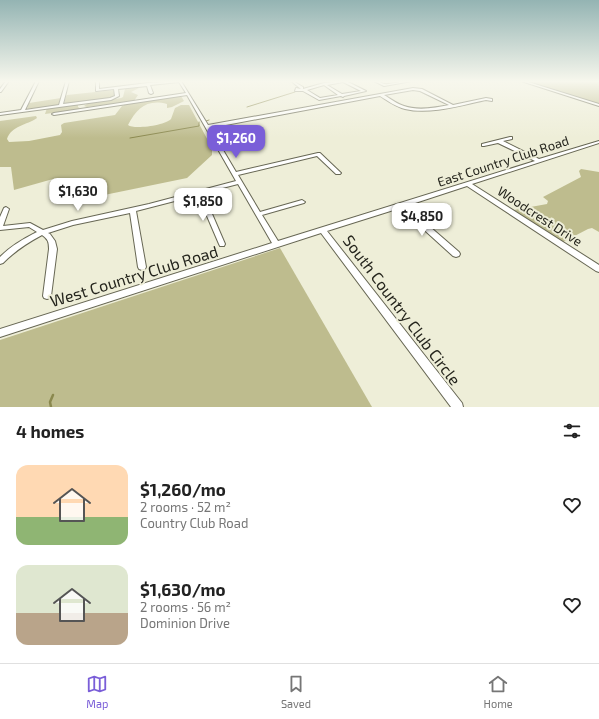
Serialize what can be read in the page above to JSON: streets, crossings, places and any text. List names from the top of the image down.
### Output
{
  "streets": {
    "street": [
      "East Country Club Road",
      "Woodcrest Drive",
      "West Country Club Road",
      "South Country Club Circle"
    ]
  },
  "crossings": [
    ["East Country Club Road", "Woodcrest Drive"],
    ["East Country Club Road", "West Country Club Road"],
    ["East Country Club Road", "South Country Club Circle"]
  ],
  "page": {
    "price": [
      "$1,260",
      "$1,630",
      "$1,850",
      "$4,850"
    ],
    "heading": "4 homes",
    "list": [
      {
        "name": "$1,260/mo",
        "note": "2 rooms · 52 m² · Country Club Road"
      },
      {
        "name": "$1,630/mo",
        "note": "2 rooms · 56 m² · Dominion Drive"
      }
    ],
    "tabs": ["Map", "Saved", "Home"]
  }
}
